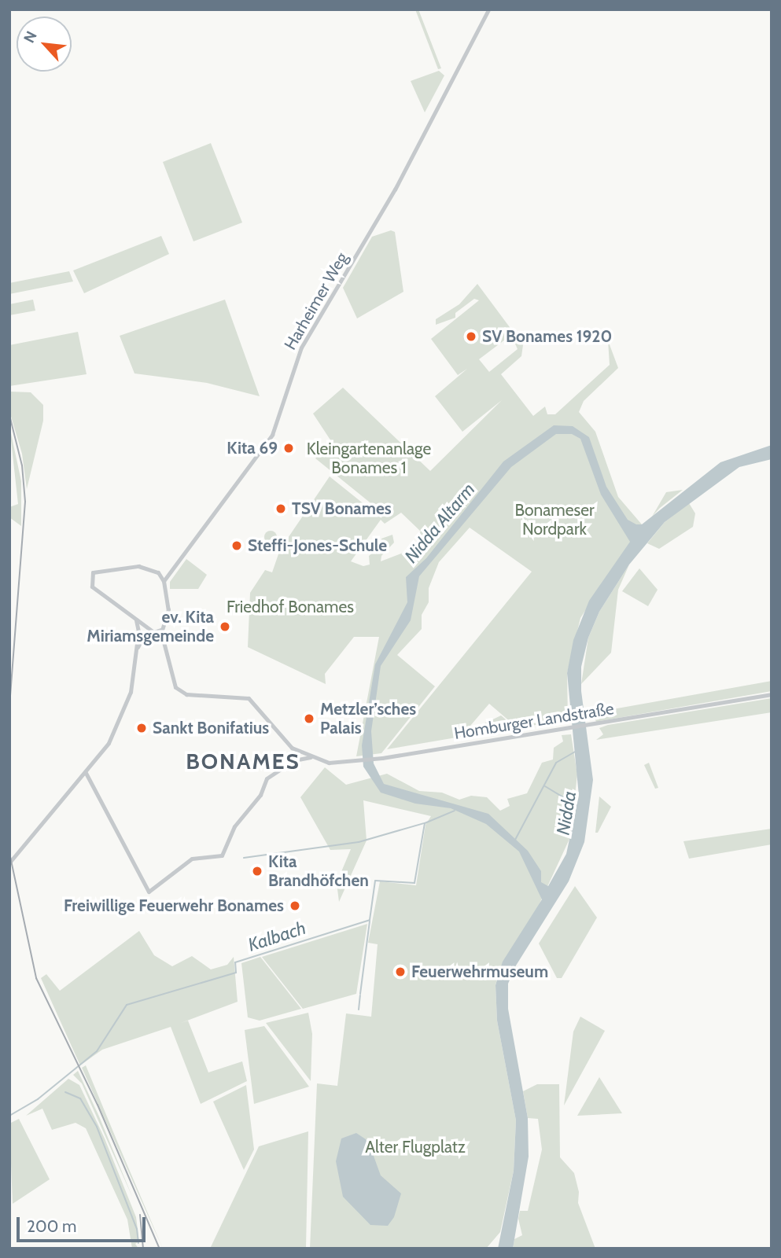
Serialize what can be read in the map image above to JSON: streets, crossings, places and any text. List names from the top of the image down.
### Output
{
  "streets": {
    "street": ["Harheimer Weg", "Homburger Landstraße"]
  },
  "districts": ["BONAMES"],
  "water": ["Nidda Altarm", "Nidda", "Kalbach"],
  "parks": [
    "Kleingartenanlage Bonames 1",
    "Bonameser Nordpark",
    "Friedhof Bonames",
    "Alter Flugplatz"
  ],
  "places": [
    "SV Bonames 1920",
    "Kita 69",
    "TSV Bonames",
    "Steffi-Jones-Schule",
    "ev. Kita Miriamsgemeinde",
    "Metzler’sches Palais",
    "Sankt Bonifatius",
    "Kita Brandhöfchen",
    "Freiwillige Feuerwehr Bonames",
    "Feuerwehrmuseum"
  ],
  "scale_bar": "200 m",
  "north": "top left"
}
